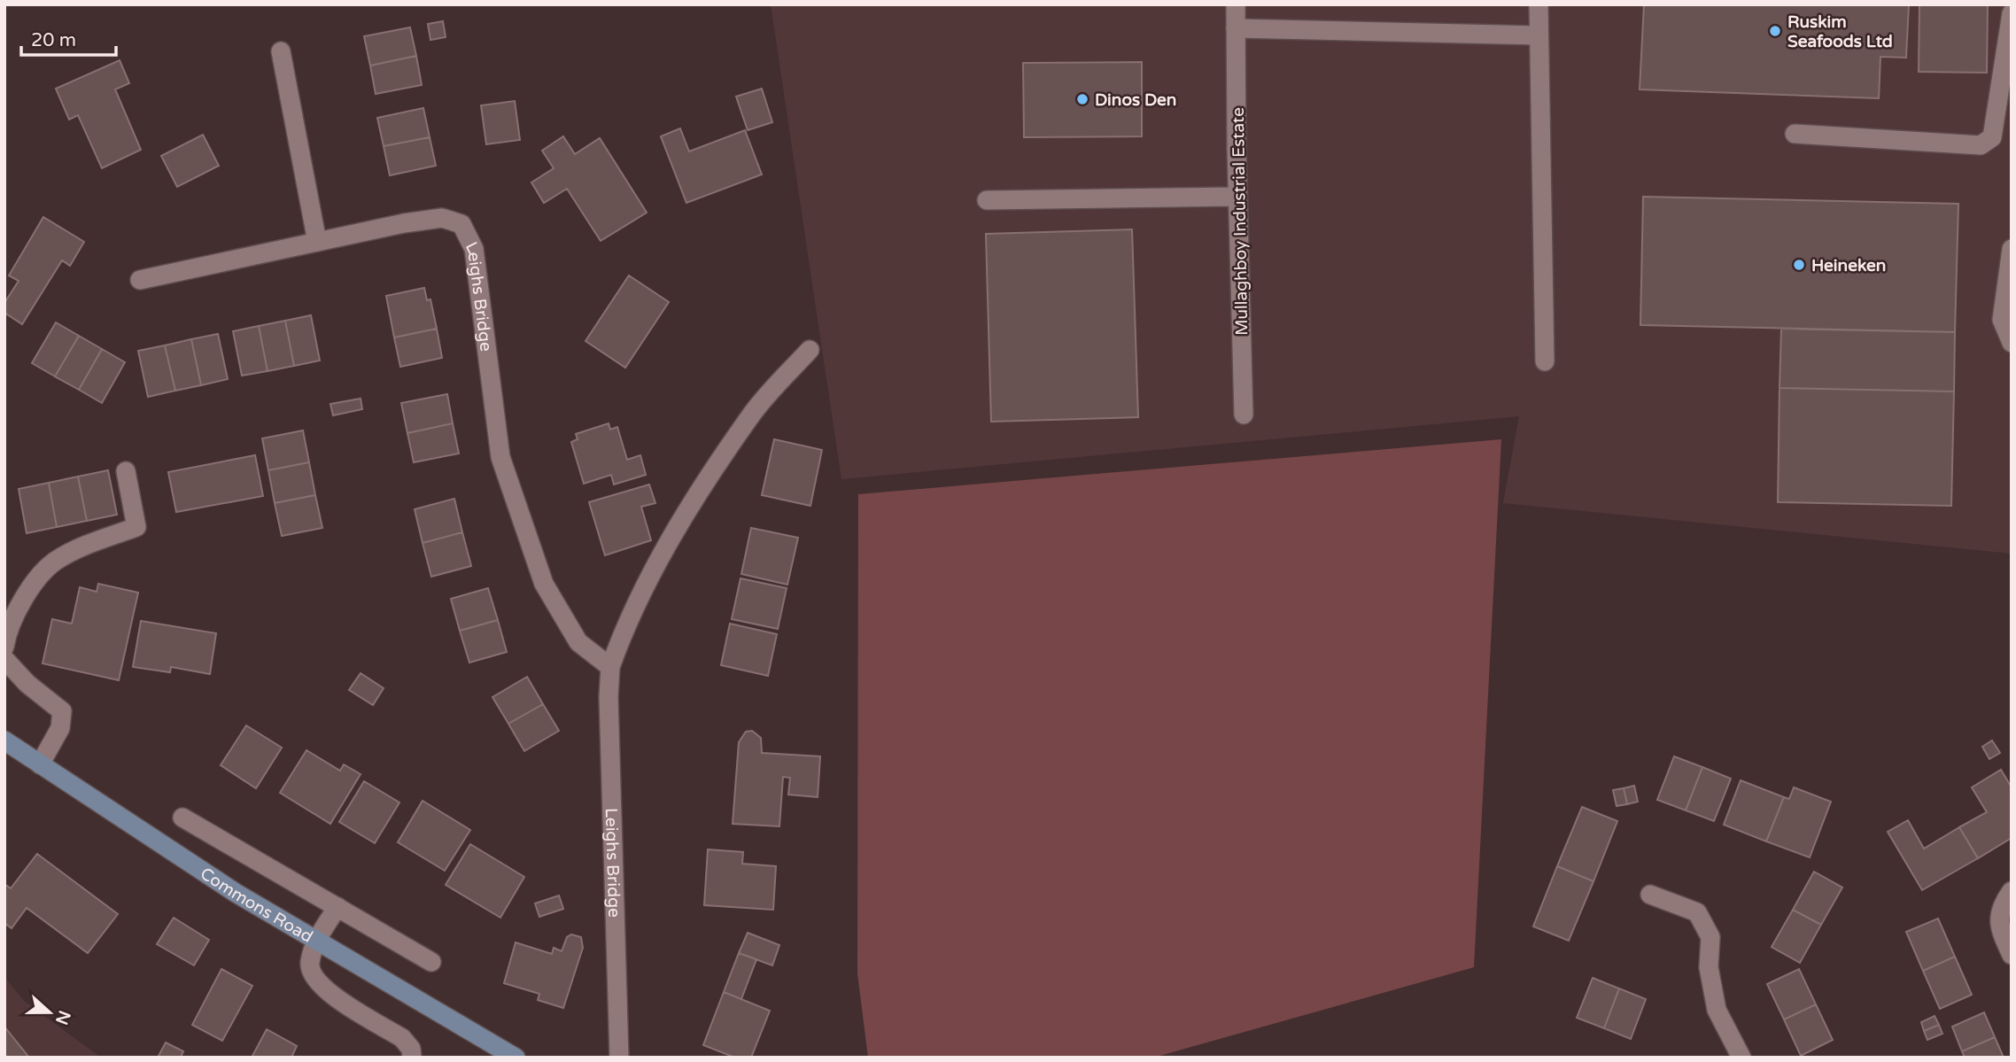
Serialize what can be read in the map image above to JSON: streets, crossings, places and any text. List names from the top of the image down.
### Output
{
  "streets": {
    "street": ["Mullaghboy Industrial Estate", "Leighs Bridge", "Commons Road"]
  },
  "places": ["Ruskim Seafoods Ltd", "Dinos Den", "Heineken"],
  "scale_bar": "20 m",
  "north": "right"
}
